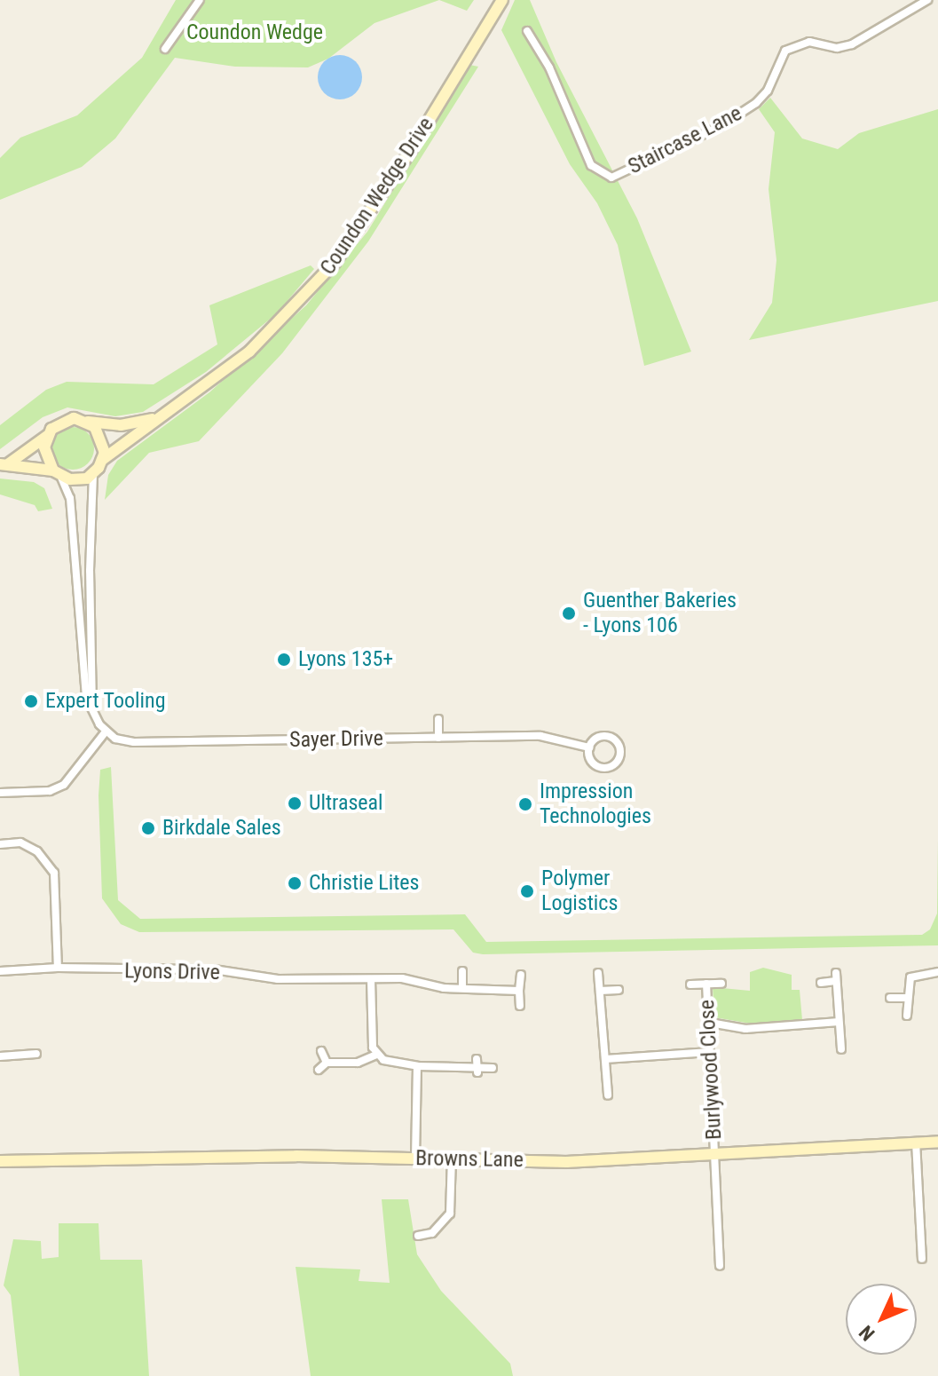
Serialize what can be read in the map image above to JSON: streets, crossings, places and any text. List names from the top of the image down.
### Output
{
  "streets": {
    "main road": ["Coundon Wedge Drive", "Browns Lane"],
    "street": [
      "Staircase Lane",
      "Sayer Drive",
      "Lyons Drive",
      "Burlywood Close"
    ]
  },
  "crossings": [
    ["Burlywood Close", "Browns Lane"]
  ],
  "parks": ["Coundon Wedge"],
  "places": [
    "Guenther Bakeries - Lyons 106",
    "Lyons 135+",
    "Expert Tooling",
    "Ultraseal",
    "Impression Technologies",
    "Birkdale Sales",
    "Christie Lites",
    "Polymer Logistics"
  ],
  "north": "bottom left"
}
